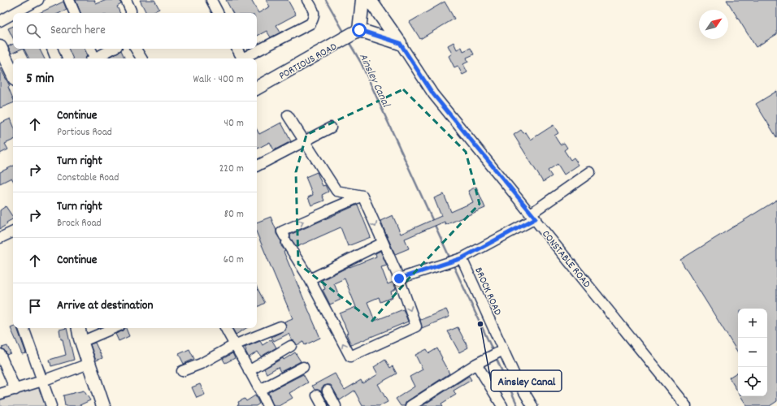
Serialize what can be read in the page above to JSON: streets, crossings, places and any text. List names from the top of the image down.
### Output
{
  "streets": {
    "main road": ["PORTIOUS ROAD", "CONSTABLE ROAD"],
    "street": ["BROCK ROAD"]
  },
  "crossings": [
    ["CONSTABLE ROAD", "BROCK ROAD"]
  ],
  "water": ["Ainsley Canal"],
  "places": ["Ainsley Canal"],
  "north": "top right",
  "page": {
    "search": "Search here",
    "heading": ["5 min", "Walk · 400 m"],
    "list": [
      ["Continue", "Portious Road", "40 m"],
      ["Turn right", "Constable Road", "220 m"],
      ["Turn right", "Brock Road", "80 m"],
      ["Continue", "60 m"],
      "Arrive at destination"
    ],
    "map_buttons": ["+", "−"]
  }
}
